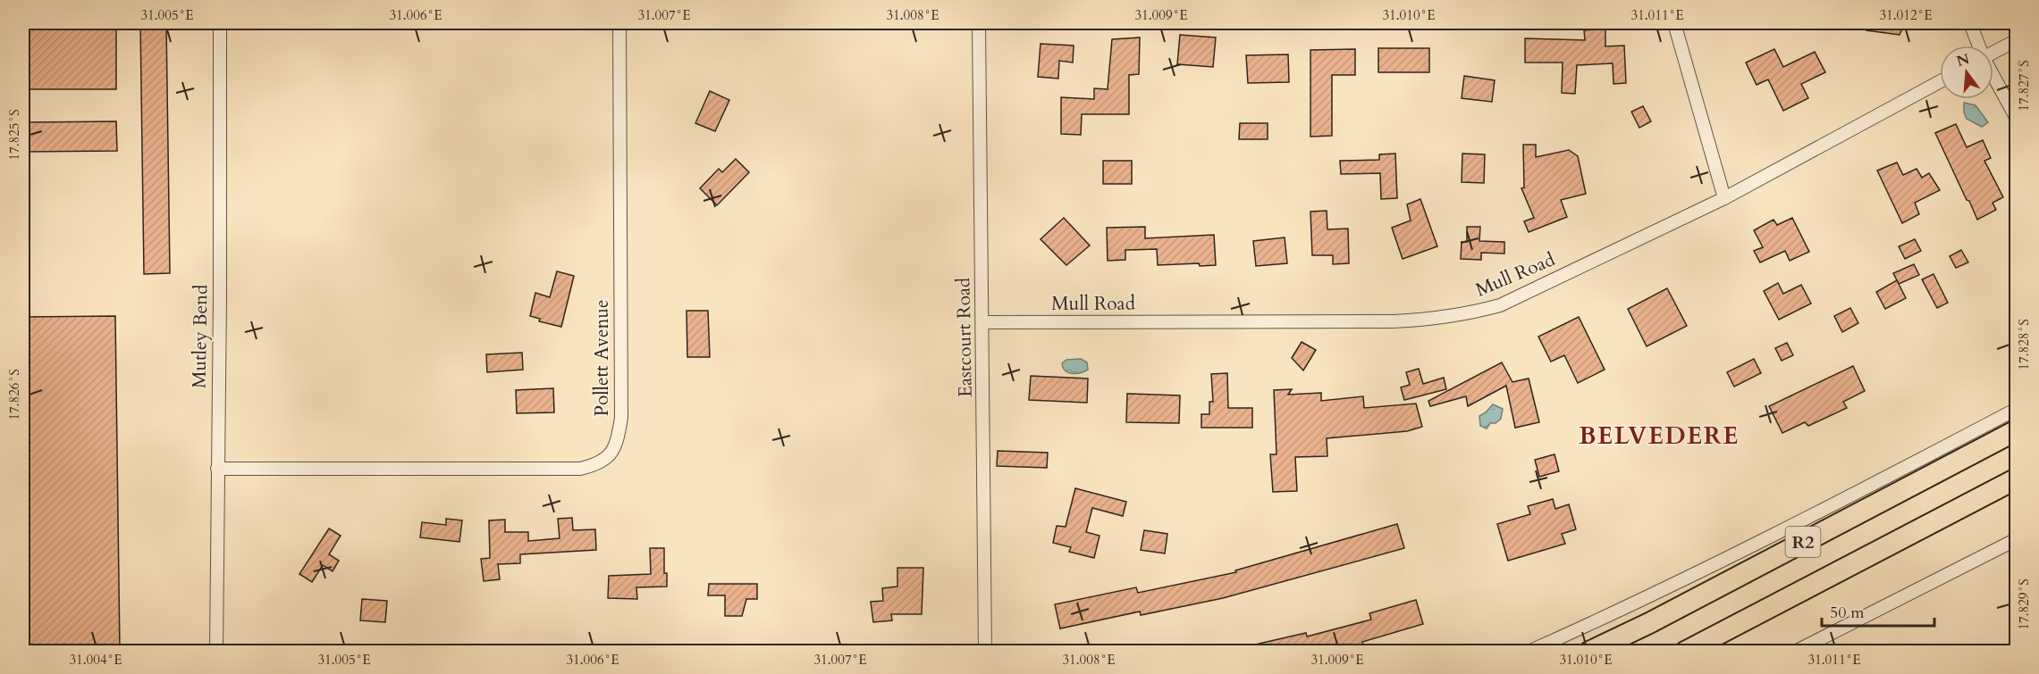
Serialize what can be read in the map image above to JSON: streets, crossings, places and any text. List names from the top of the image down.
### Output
{
  "streets": {
    "highway": ["R2"],
    "street": [
      "Mull Road",
      "Mutley Bend",
      "Eastcourt Road",
      "Pollett Avenue"
    ]
  },
  "crossings": [
    ["Mull Road", "Eastcourt Road"],
    ["Mutley Bend", "Pollett Avenue"]
  ],
  "districts": ["BELVEDERE"],
  "scale_bar": "50 m",
  "north": "top",
  "coordinates": [
    "31.005°E",
    "31.006°E",
    "31.007°E",
    "31.008°E",
    "31.009°E",
    "31.010°E",
    "31.011°E",
    "31.012°E",
    "17.827°S",
    "17.825°S",
    "17.828°S",
    "17.826°S",
    "17.829°S",
    "31.004°E"
  ]
}
